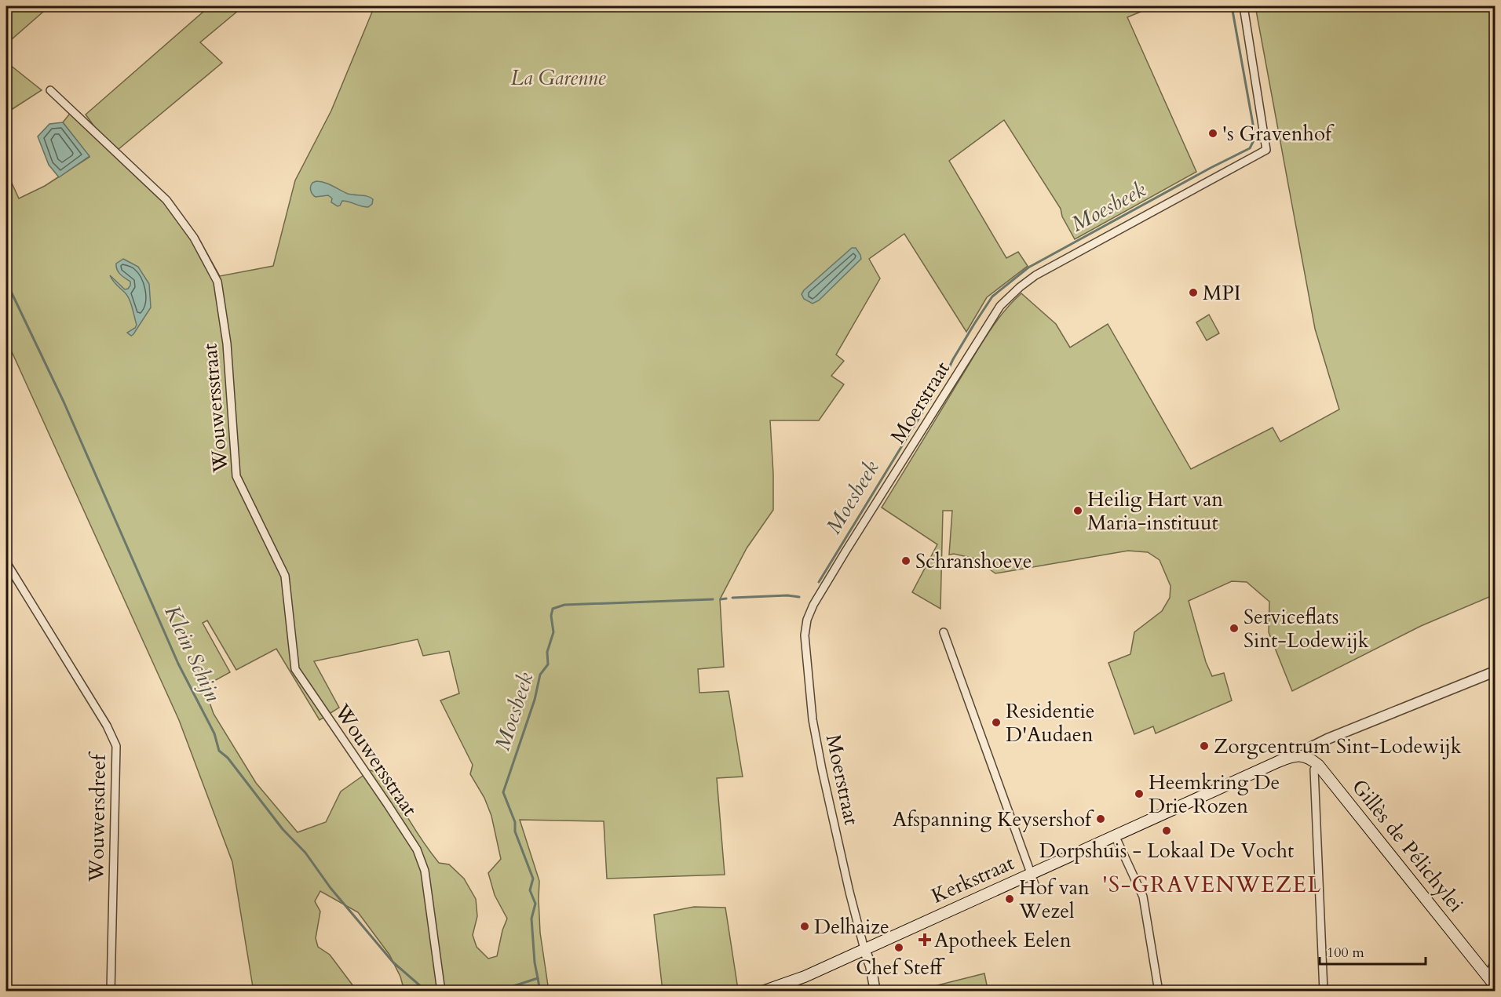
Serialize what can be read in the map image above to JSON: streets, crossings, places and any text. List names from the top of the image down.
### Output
{
  "streets": {
    "main road": ["Gillès de Pélichylei", "Kerkstraat"],
    "street": ["Moerstraat", "Wouwersstraat", "Wouwersdreef"]
  },
  "crossings": [
    ["Moerstraat", "Kerkstraat"],
    ["Gillès de Pélichylei", "Kerkstraat"]
  ],
  "districts": ["'S-GRAVENWEZEL"],
  "water": ["Moesbeek", "Klein Schijn"],
  "parks": ["La Garenne"],
  "places": {
    "other": [
      "'s Gravenhof",
      "MPI",
      "Heilig Hart van Maria-instituut",
      "Schranshoeve",
      "Serviceflats Sint-Lodewijk",
      "Residentie D'Audaen",
      "Zorgcentrum Sint-Lodewijk",
      "Heemkring De Drie Rozen",
      "Afspanning Keysershof",
      "Dorpshuis - Lokaal De Vocht",
      "Hof van Wezel",
      "Delhaize",
      "Chef Steff"
    ],
    "health": ["Apotheek Eelen"]
  },
  "scale_bar": "100 m"
}
